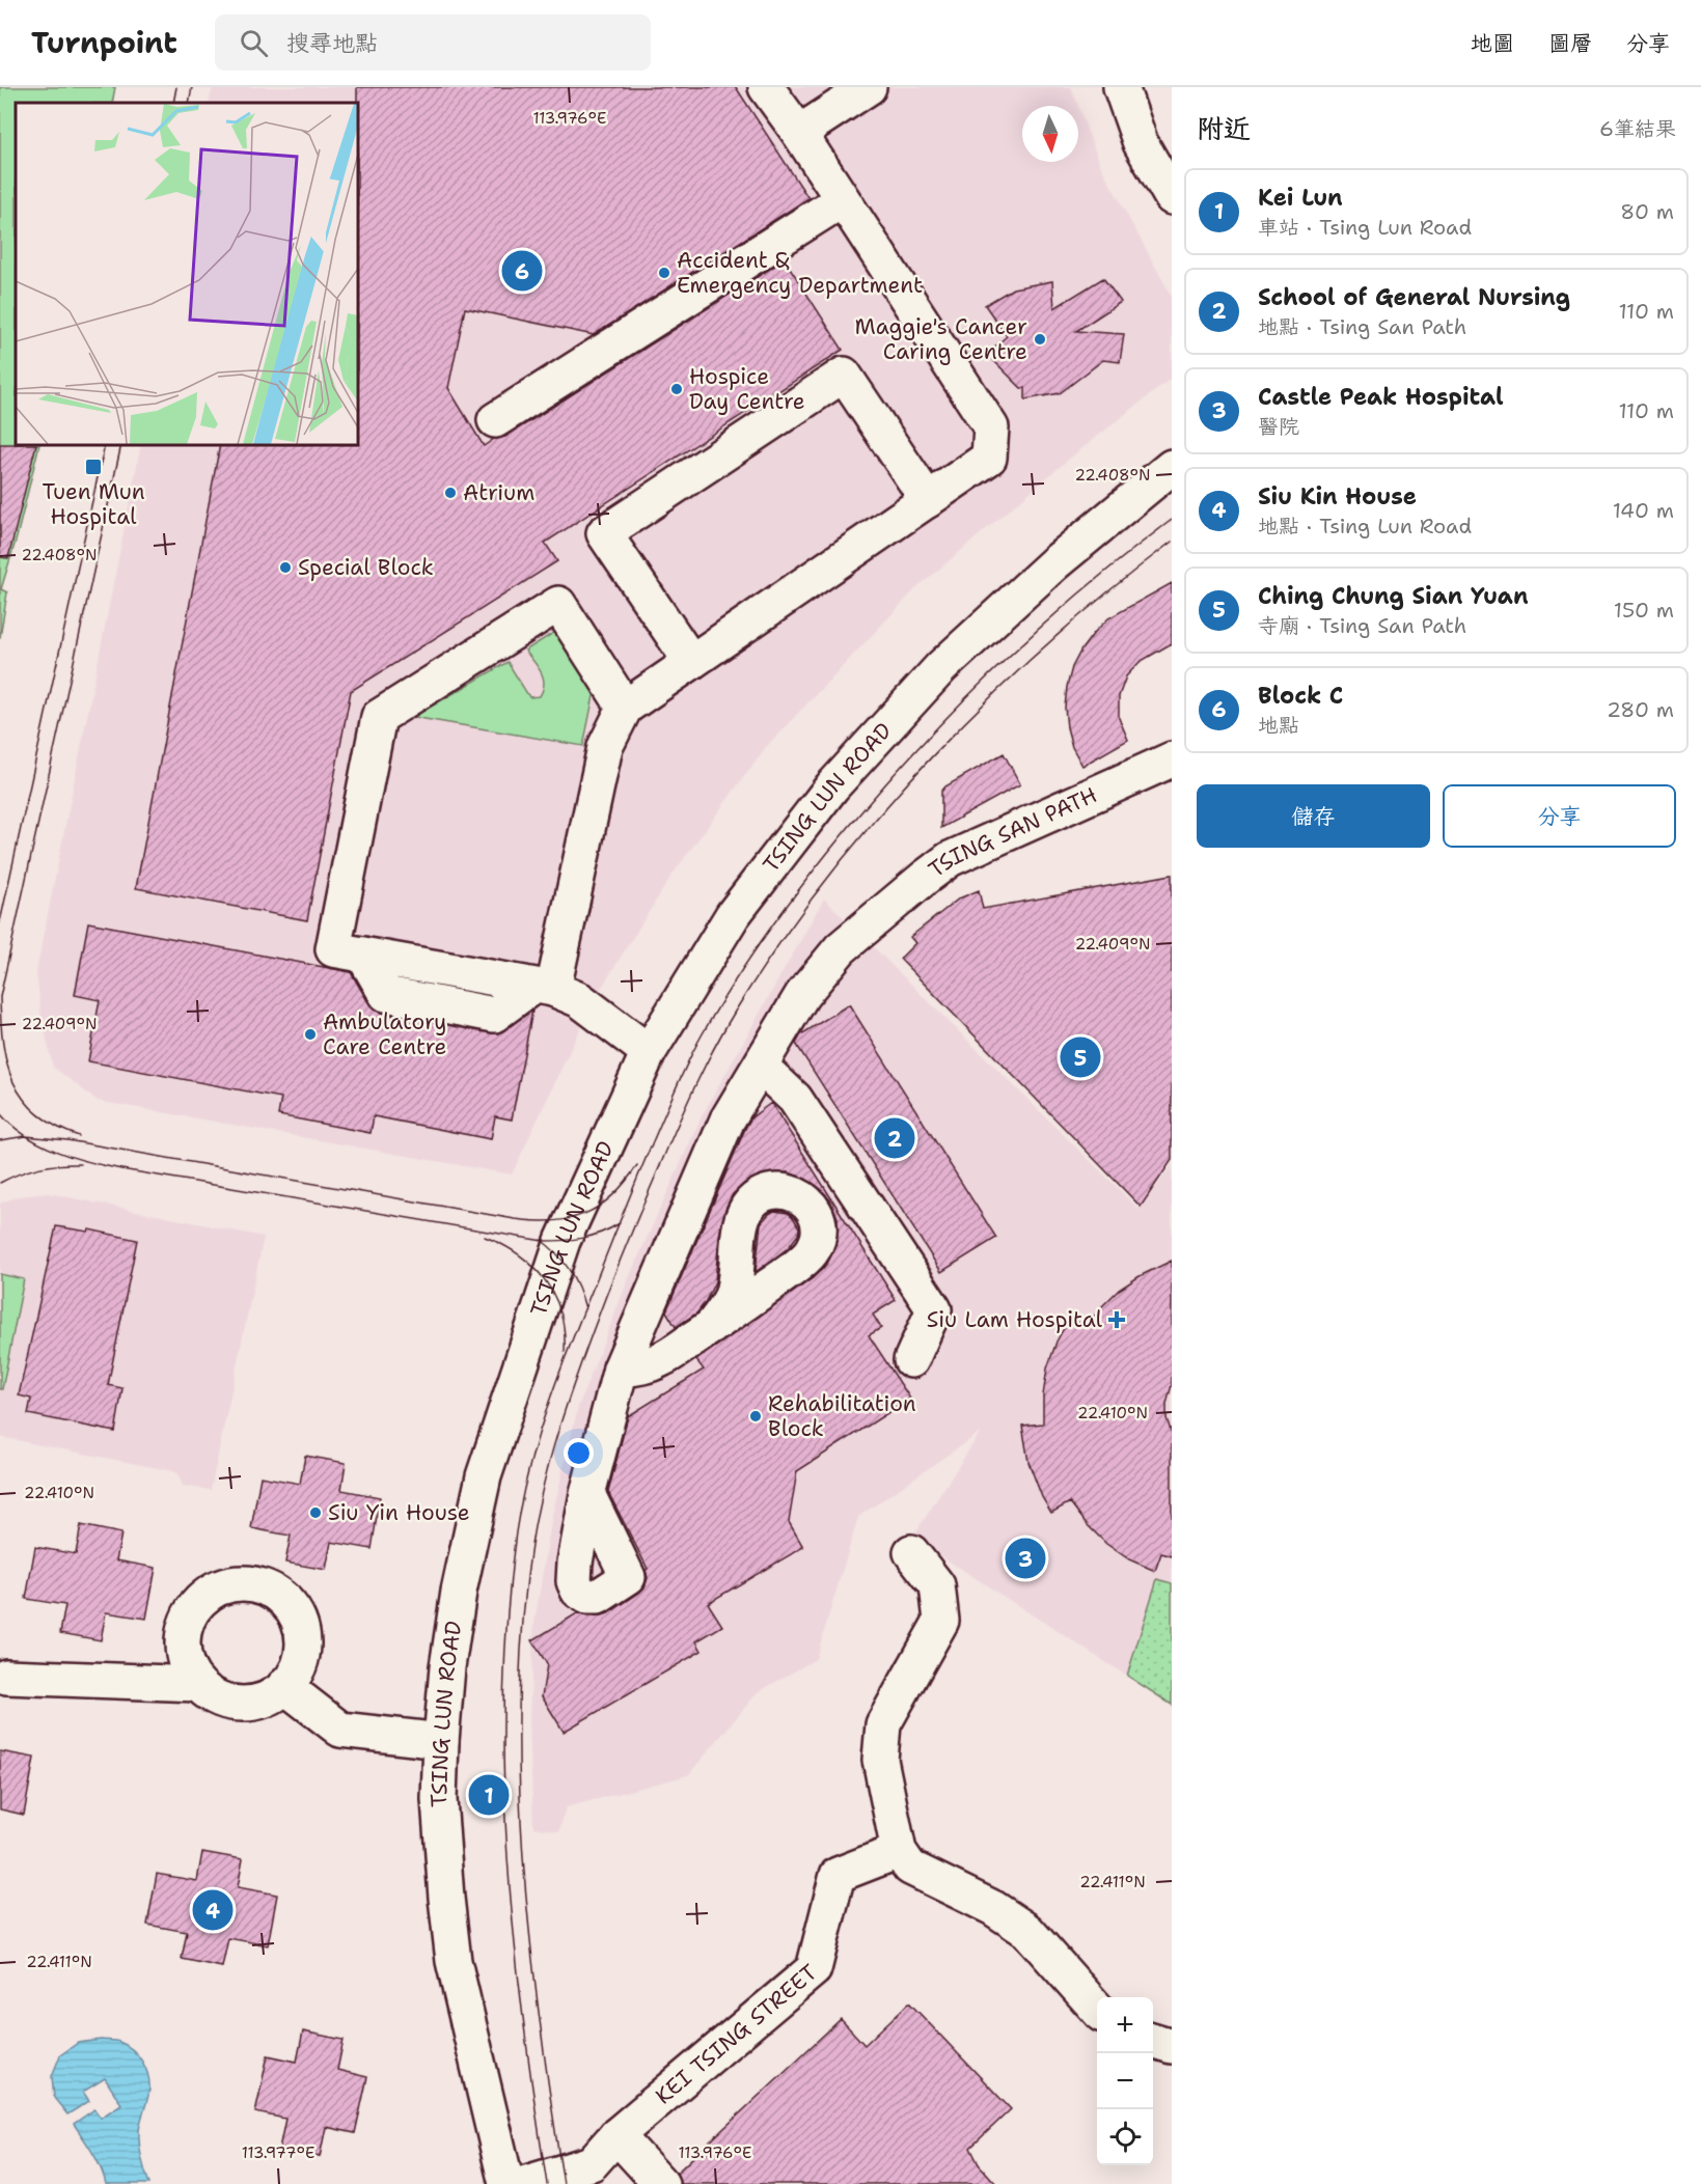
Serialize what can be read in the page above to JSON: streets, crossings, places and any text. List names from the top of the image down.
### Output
{
  "streets": {
    "street": ["TSING LUN ROAD", "TSING SAN PATH", "KEI TSING STREET"]
  },
  "places": {
    "other": [
      "Accident & Emergency Department",
      "Maggie's Cancer Caring Centre",
      "Hospice Day Centre",
      "Atrium",
      "Special Block",
      "Ambulatory Care Centre",
      "Rehabilitation Block",
      "Siu Yin House"
    ],
    "transit": ["Tuen Mun Hospital"],
    "health": ["Siu Lam Hospital"]
  },
  "north": "bottom",
  "page": {
    "header": "Turnpoint",
    "search": "搜尋地點",
    "nav": ["地圖", "圖層", "分享"],
    "heading": ["附近", "6筆結果"],
    "list": [
      {
        "mark": "1",
        "name": "Kei Lun",
        "note": "車站 · Tsing Lun Road",
        "value": "80 m"
      },
      {
        "mark": "2",
        "name": "School of General Nursing",
        "note": "地點 · Tsing San Path",
        "value": "110 m"
      },
      {
        "mark": "3",
        "name": "Castle Peak Hospital",
        "note": "醫院",
        "value": "110 m"
      },
      {
        "mark": "4",
        "name": "Siu Kin House",
        "note": "地點 · Tsing Lun Road",
        "value": "140 m"
      },
      {
        "mark": "5",
        "name": "Ching Chung Sian Yuan",
        "note": "寺廟 · Tsing San Path",
        "value": "150 m"
      },
      {
        "mark": "6",
        "name": "Block C",
        "note": "地點",
        "value": "280 m"
      }
    ],
    "pins": [
      "6",
      "5",
      "2",
      "3",
      "1",
      "4"
    ],
    "buttons": ["儲存", "分享"],
    "map_buttons": ["+", "−"]
  },
  "coordinates": [
    "113.976°E",
    "22.408°N",
    "22.409°N",
    "22.410°N",
    "22.411°N",
    "113.977°E"
  ]
}
